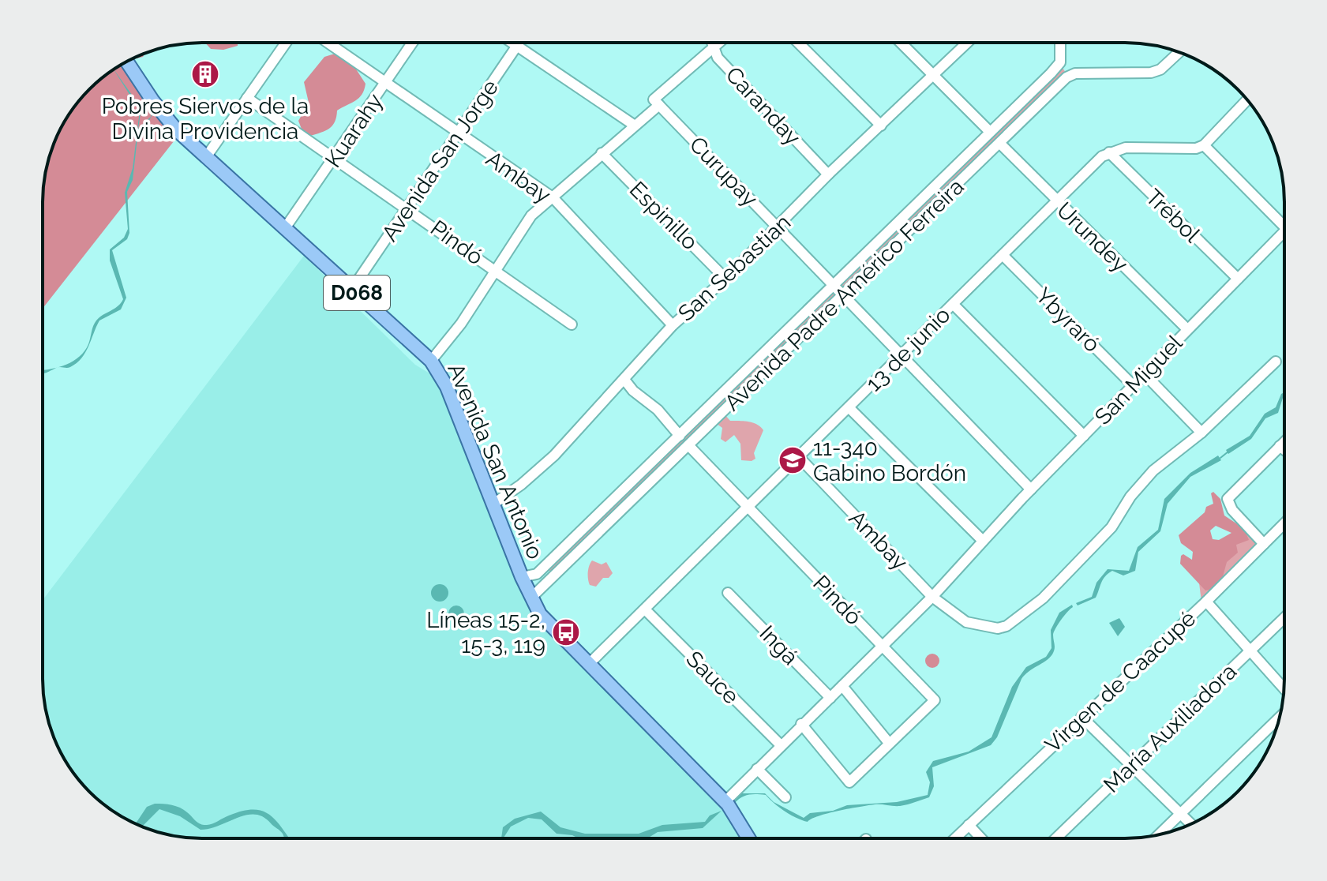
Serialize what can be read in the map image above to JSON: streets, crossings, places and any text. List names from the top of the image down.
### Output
{
  "streets": {
    "main road": ["D068", "Avenida San Antonio"],
    "street": [
      "Caranday",
      "Kuarahy",
      "Avenida San Jorge",
      "Curupay",
      "Ambay",
      "Espinillo",
      "Trébol",
      "Urundey",
      "Pindó",
      "San Sebastian",
      "Avenida Padre Américo Ferreira",
      "Ybyraró",
      "13 de junio",
      "San Miguel",
      "Ingá",
      "Sauce",
      "Virgen de Caacupé",
      "María Auxiliadora"
    ]
  },
  "crossings": [
    ["Caranday", "San Sebastian"],
    ["Kuarahy", "Ambay"],
    ["Kuarahy", "Pindó"],
    ["Kuarahy", "Avenida San Antonio"],
    ["Avenida San Jorge", "Ambay"],
    ["Avenida San Jorge", "Pindó"],
    ["Avenida San Jorge", "Avenida San Antonio"],
    ["Curupay", "San Sebastian"],
    ["Curupay", "Avenida Padre Américo Ferreira"],
    ["Curupay", "13 de junio"],
    ["Curupay", "San Miguel"],
    ["Ambay", "San Sebastian"],
    ["Ambay", "13 de junio"],
    ["Ambay", "San Miguel"],
    ["Espinillo", "San Sebastian"],
    ["Trébol", "13 de junio"],
    ["Trébol", "San Miguel"],
    ["Urundey", "Avenida Padre Américo Ferreira"],
    ["Urundey", "13 de junio"],
    ["Urundey", "San Miguel"],
    ["Pindó", "Avenida Padre Américo Ferreira"],
    ["Pindó", "13 de junio"],
    ["Pindó", "San Miguel"],
    ["San Sebastian", "Avenida San Antonio"],
    ["Avenida Padre Américo Ferreira", "Avenida San Antonio"],
    ["Ybyraró", "13 de junio"],
    ["Ybyraró", "San Miguel"],
    ["13 de junio", "Avenida San Antonio"],
    ["13 de junio", "Sauce"],
    ["San Miguel", "Avenida San Antonio"],
    ["San Miguel", "Ingá"],
    ["San Miguel", "Sauce"]
  ],
  "places": {
    "building": ["Pobres Siervos de la Divina Providencia"],
    "school or university": ["11-340 Gabino Bordón"],
    "bus stop": ["Líneas 15-2, 15-3, 119"]
  }
}
